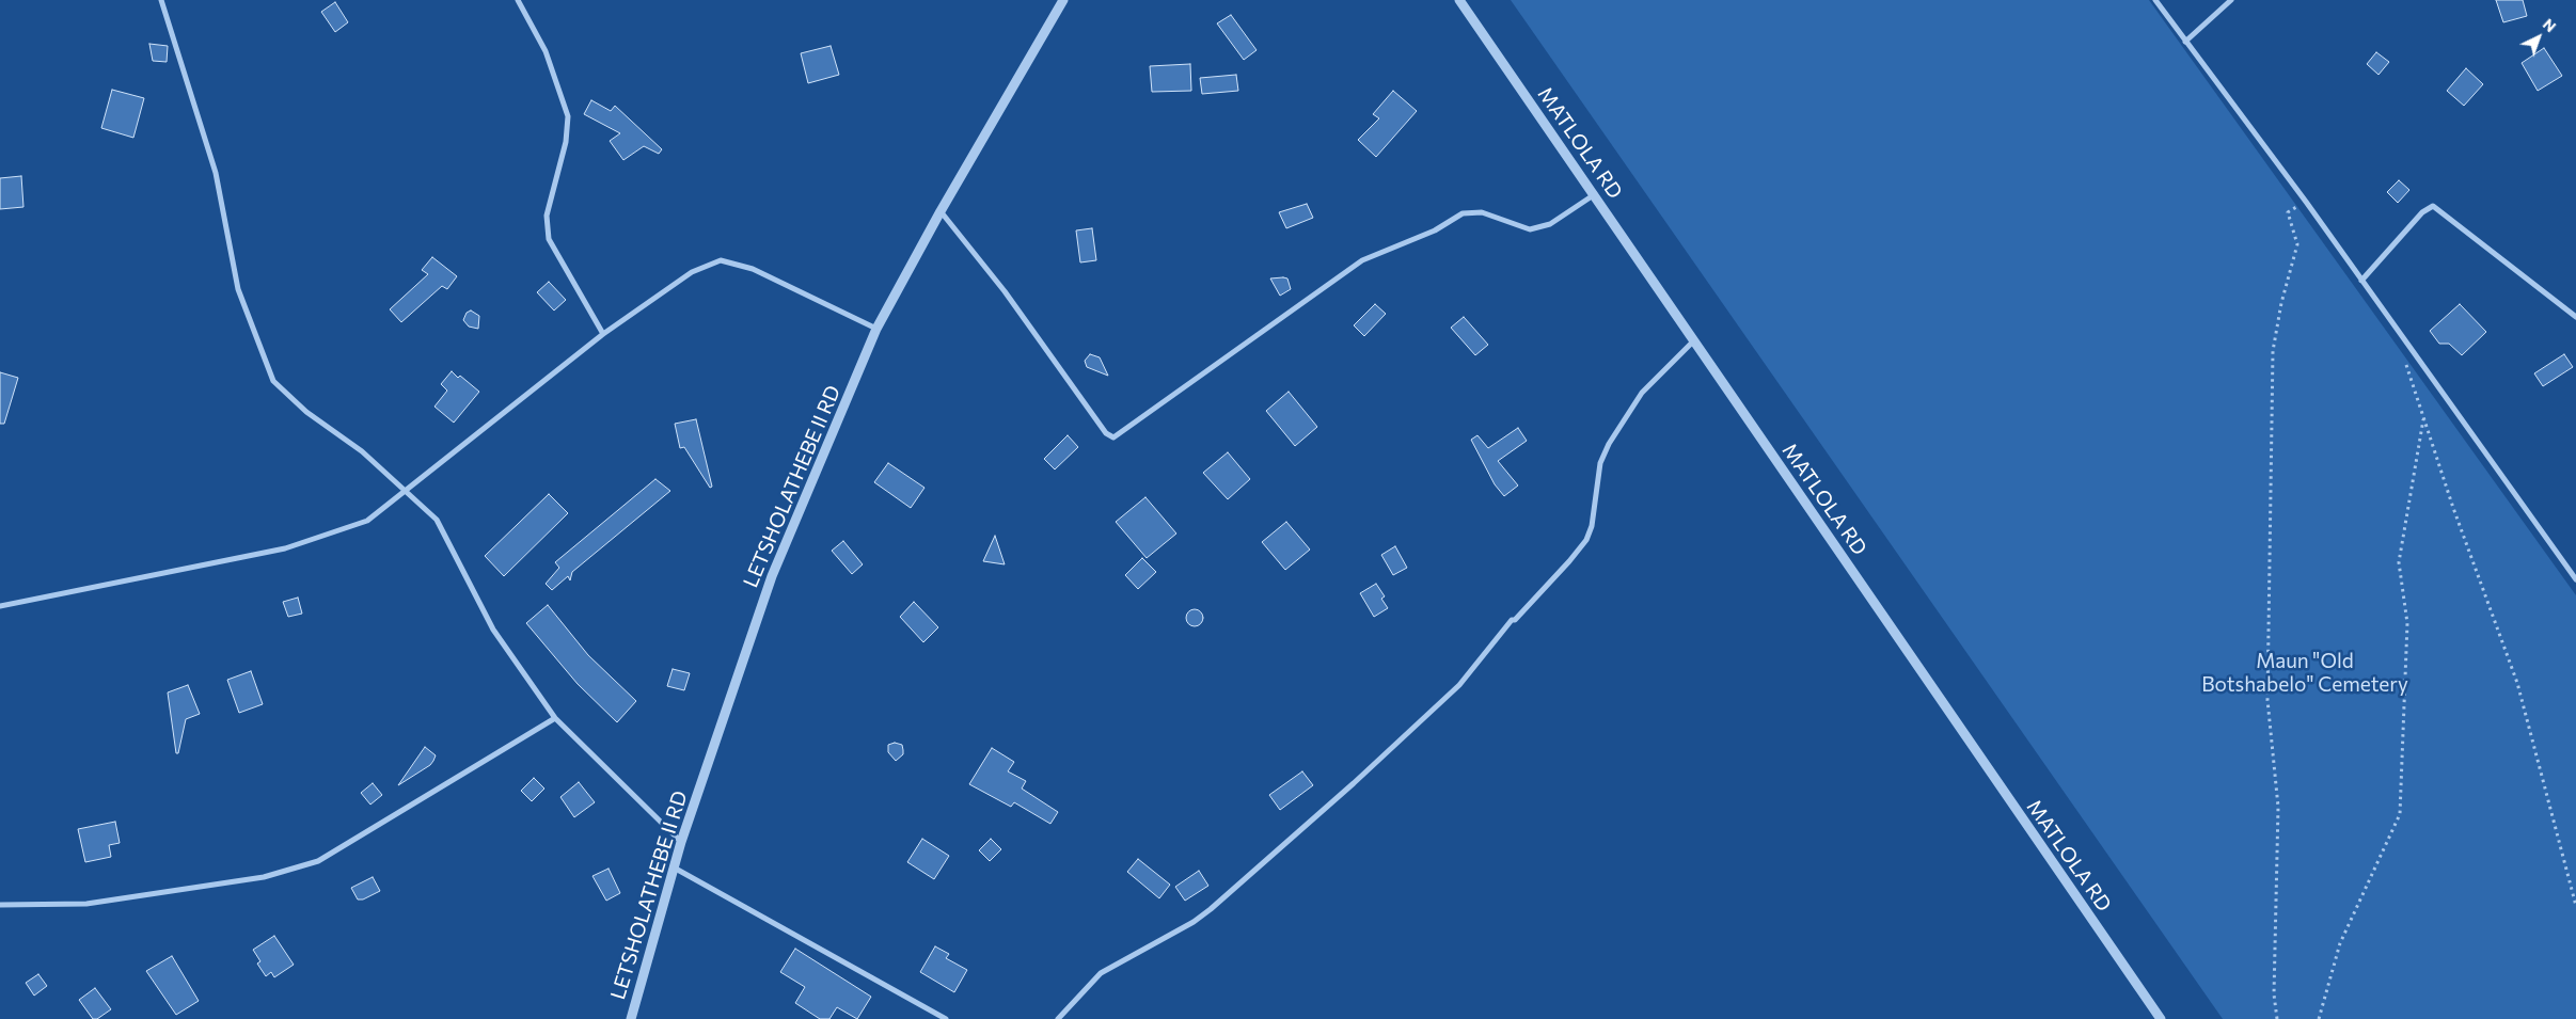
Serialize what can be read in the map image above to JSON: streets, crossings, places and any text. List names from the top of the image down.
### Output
{
  "streets": {
    "street": ["MATLOLA RD", "LETSHOLATHEBE II RD"]
  },
  "parks": ["Maun \"Old Botshabelo\" Cemetery"],
  "north": "top right"
}
